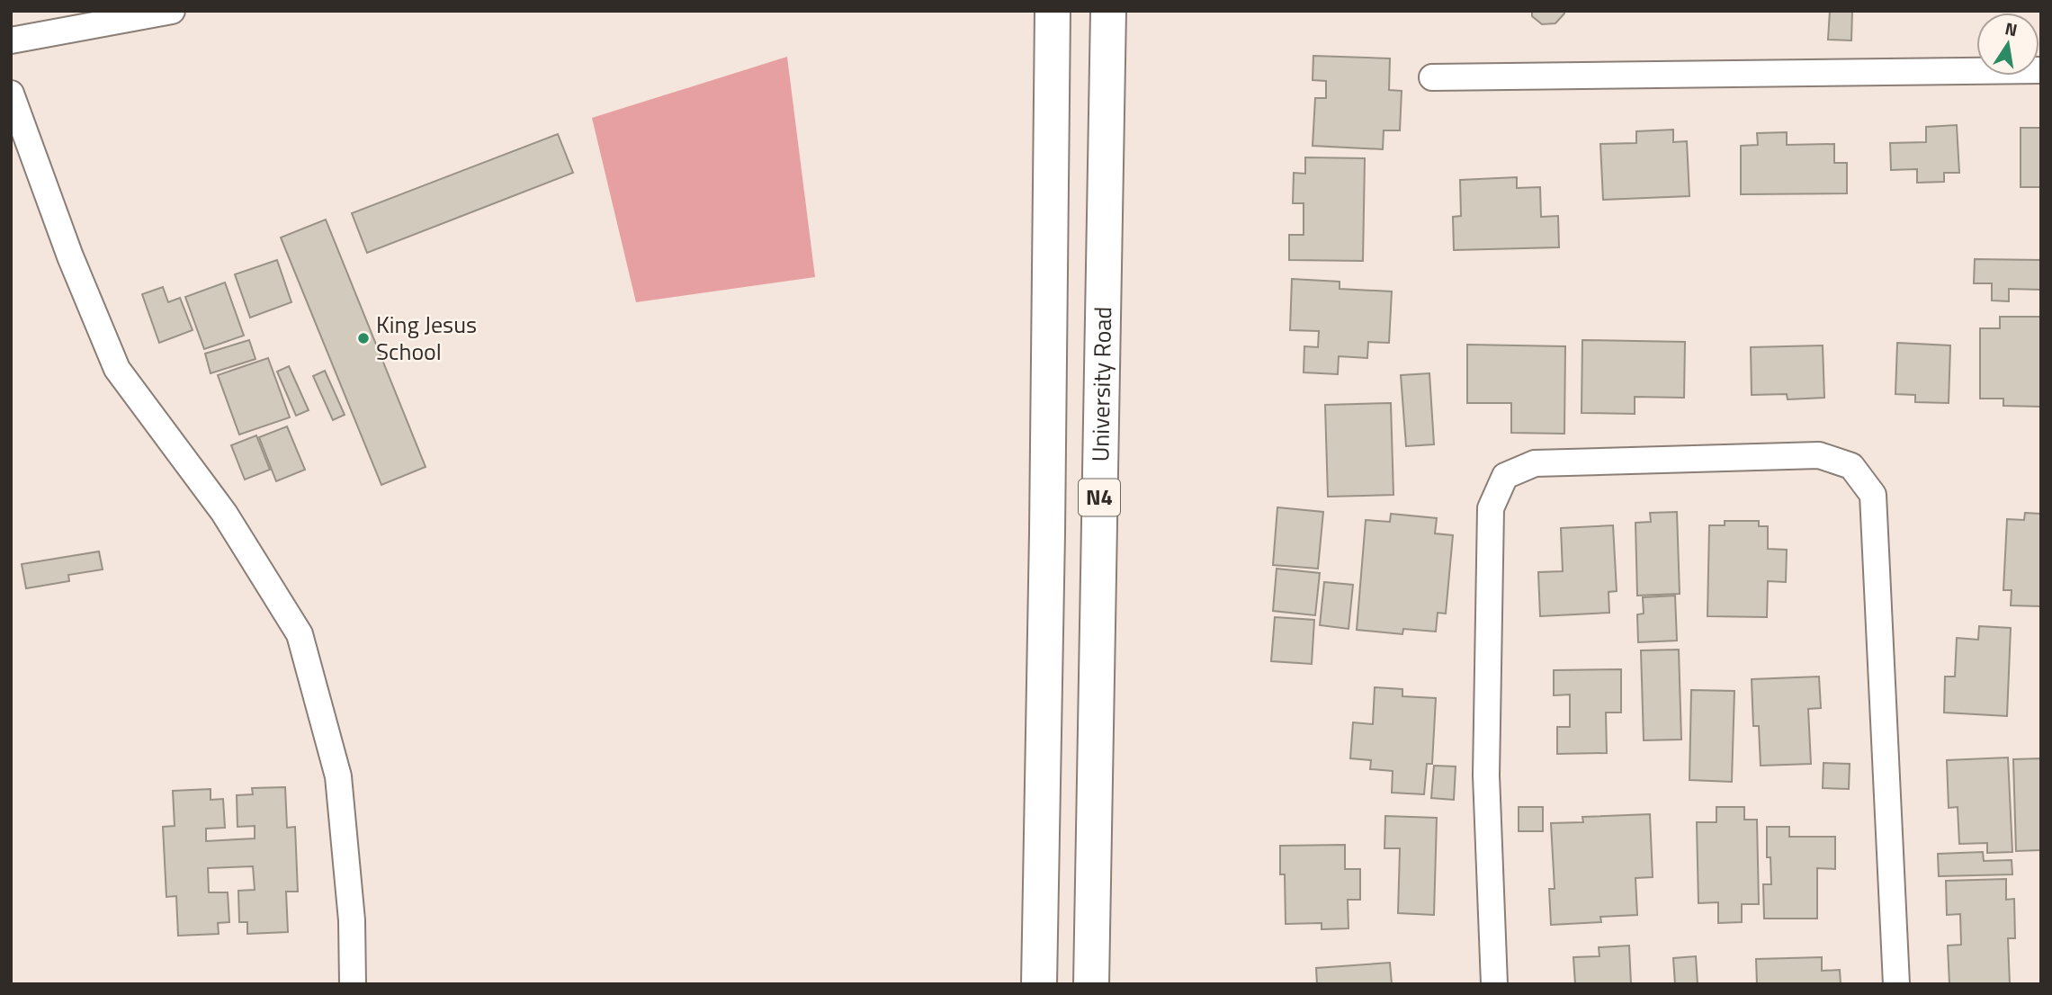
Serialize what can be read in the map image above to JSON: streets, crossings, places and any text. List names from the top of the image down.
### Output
{
  "streets": {
    "highway": ["University Road", "N4"]
  },
  "places": ["King Jesus School"],
  "north": "top"
}
